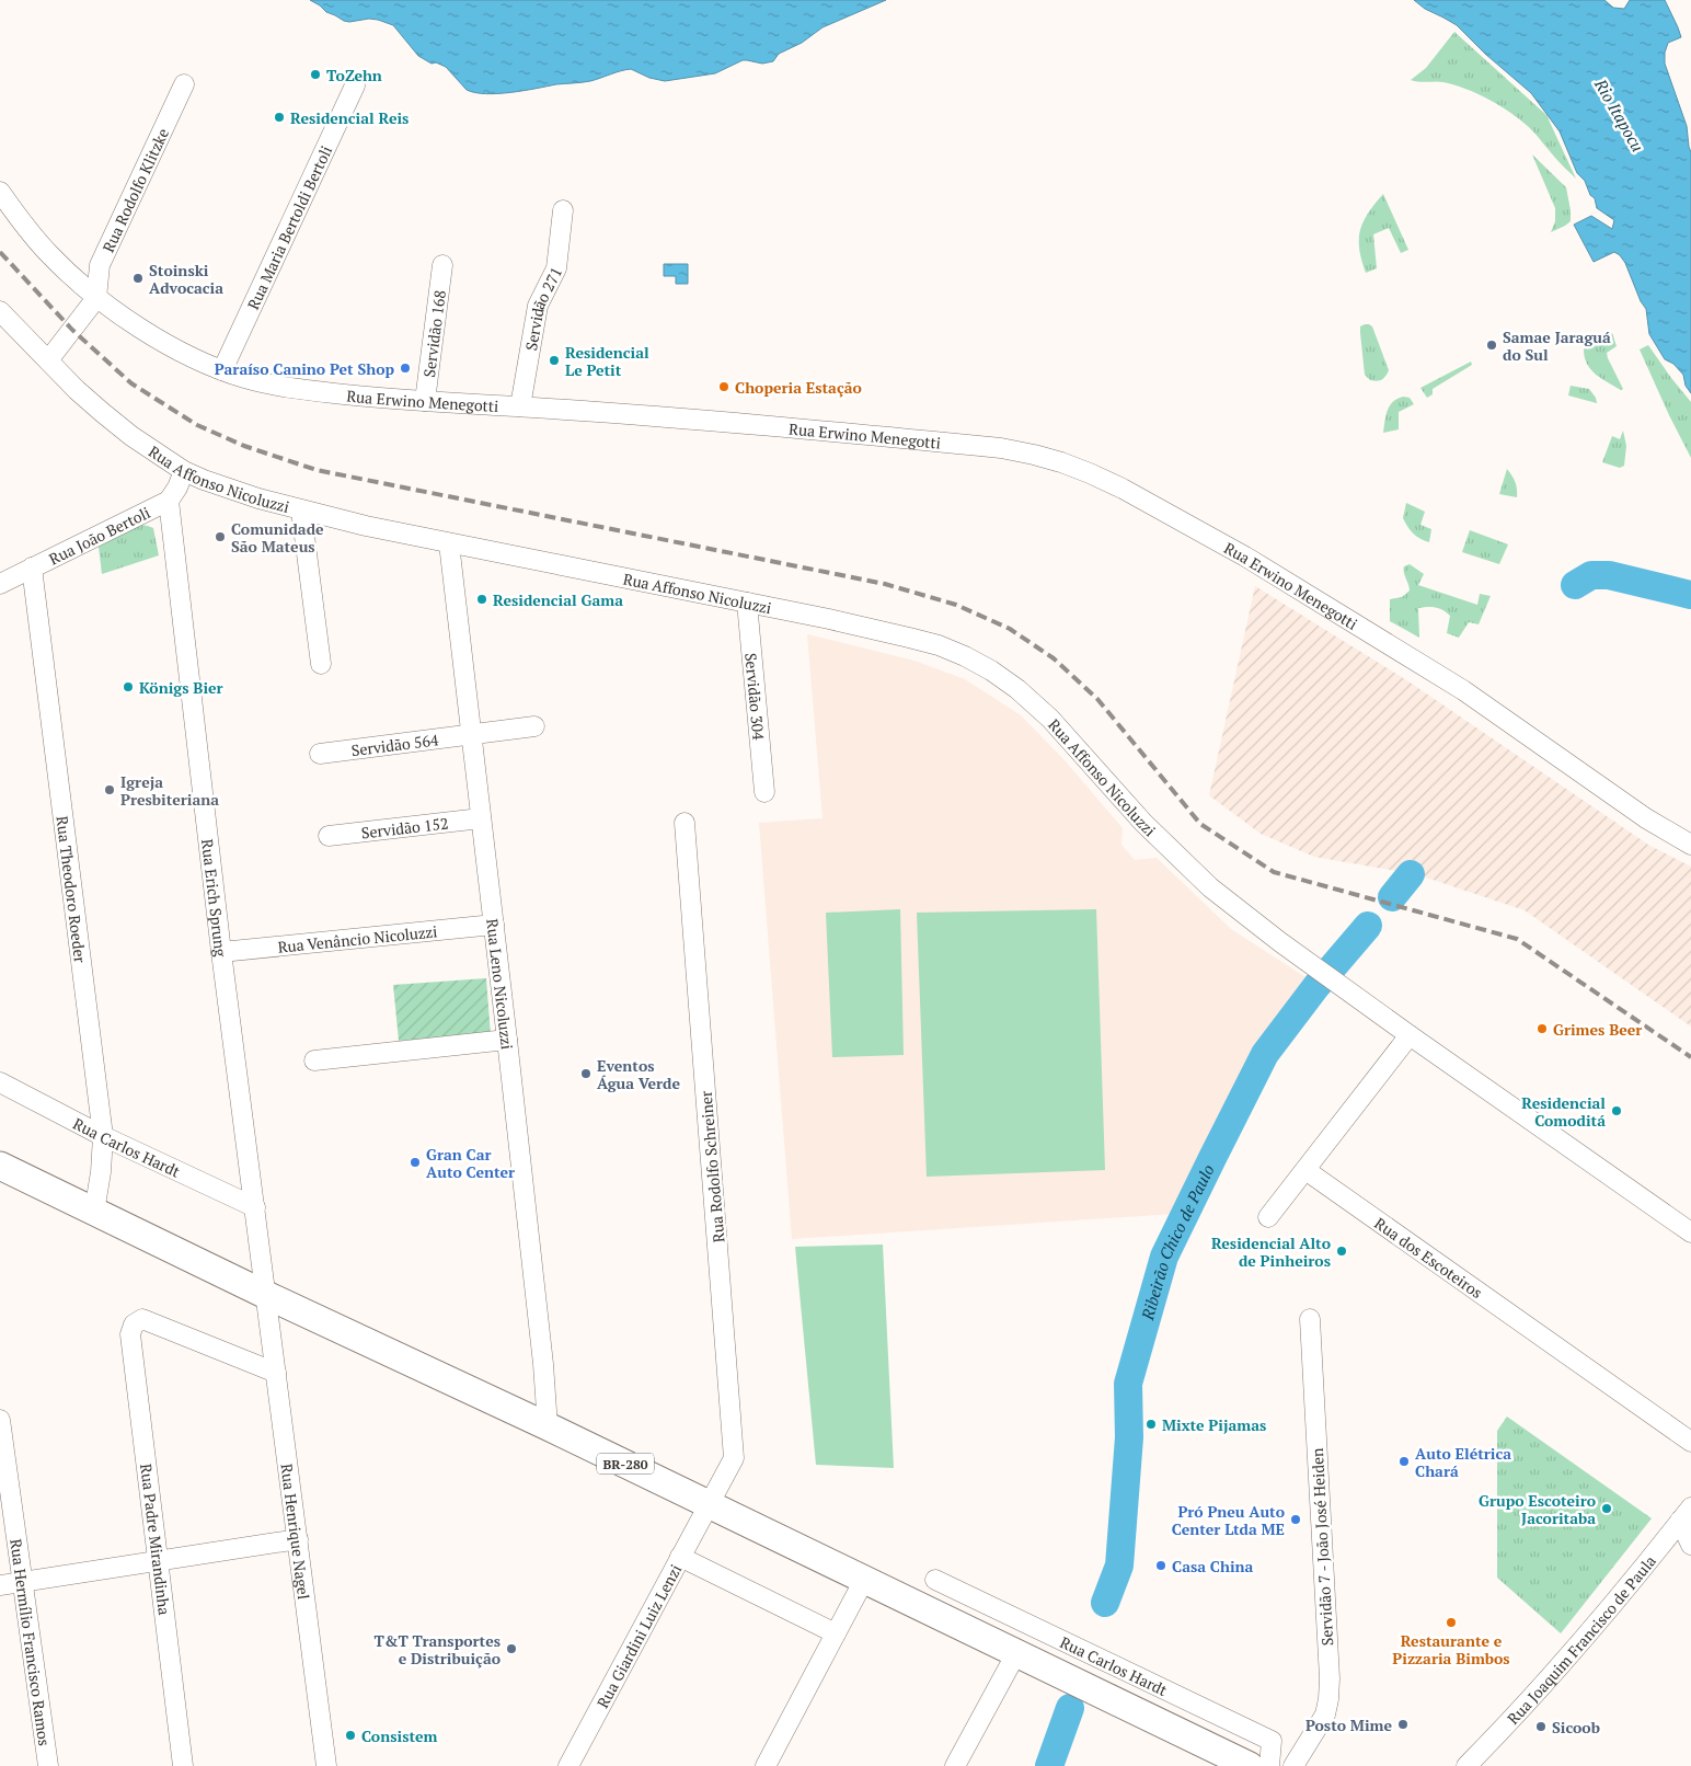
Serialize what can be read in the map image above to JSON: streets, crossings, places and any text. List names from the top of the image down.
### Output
{
  "streets": {
    "highway": ["BR-280"],
    "street": [
      "Rua Rodolfo Klitzke",
      "Rua Maria Bertoldi Bertoli",
      "Servidão 271",
      "Servidão 168",
      "Rua Erwino Menegotti",
      "Rua Affonso Nicoluzzi",
      "Rua João Bertoli",
      "Servidão 304",
      "Servidão 564",
      "Servidão 152",
      "Rua Theodoro Roeder",
      "Rua Erich Sprung",
      "Rua Venâncio Nicoluzzi",
      "Rua Leno Nicoluzzi",
      "Rua Carlos Hardt",
      "Rua Rodolfo Schreiner",
      "Rua dos Escoteiros",
      "Rua Henrique Nagel",
      "Rua Padre Mirandinha",
      "Servidão 7 - João José Heiden",
      "Rua Giardini Luiz Lenzi",
      "Rua Joaquim Francisco de Paula",
      "Rua Hermílio Francisco Ramos"
    ]
  },
  "crossings": [
    ["Rua Rodolfo Klitzke", "Rua Erwino Menegotti"],
    ["Rua Maria Bertoldi Bertoli", "Rua Erwino Menegotti"],
    ["Servidão 271", "Rua Erwino Menegotti"],
    ["Servidão 168", "Rua Erwino Menegotti"],
    ["Rua Affonso Nicoluzzi", "Rua João Bertoli"],
    ["Rua Affonso Nicoluzzi", "Servidão 304"],
    ["Rua Affonso Nicoluzzi", "Rua Leno Nicoluzzi"],
    ["Rua João Bertoli", "Rua Theodoro Roeder"],
    ["Rua João Bertoli", "Rua Erich Sprung"],
    ["Servidão 564", "Rua Leno Nicoluzzi"],
    ["Servidão 152", "Rua Leno Nicoluzzi"],
    ["Rua Theodoro Roeder", "Rua Carlos Hardt"],
    ["Rua Theodoro Roeder", "BR-280"],
    ["Rua Erich Sprung", "Rua Venâncio Nicoluzzi"],
    ["Rua Erich Sprung", "Rua Carlos Hardt"],
    ["Rua Erich Sprung", "BR-280"],
    ["Rua Erich Sprung", "Rua Henrique Nagel"],
    ["Rua Venâncio Nicoluzzi", "Rua Leno Nicoluzzi"],
    ["Rua Leno Nicoluzzi", "BR-280"],
    ["Rua Rodolfo Schreiner", "BR-280"],
    ["Rua Rodolfo Schreiner", "Rua Giardini Luiz Lenzi"],
    ["BR-280", "Rua Henrique Nagel"],
    ["BR-280", "Rua Giardini Luiz Lenzi"],
    ["Rua Henrique Nagel", "Rua Padre Mirandinha"]
  ],
  "water": ["Rio Itapocu", "Ribeirão Chico de Paulo"],
  "places": [
    "ToZehn",
    "Residencial Reis",
    "Stoinski Advocacia",
    "Samae Jaraguá do Sul",
    "Residencial Le Petit",
    "Paraíso Canino Pet Shop",
    "Choperia Estação",
    "Comunidade São Mateus",
    "Residencial Gama",
    "Königs Bier",
    "Igreja Presbiteriana",
    "Grimes Beer",
    "Eventos Água Verde",
    "Residencial Comoditá",
    "Gran Car Auto Center",
    "Residencial Alto de Pinheiros",
    "Mixte Pijamas",
    "Auto Elétrica Chará",
    "Grupo Escoteiro Jacoritaba",
    "Pró Pneu Auto Center Ltda ME",
    "Casa China",
    "Restaurante e Pizzaria Bimbos",
    "T&T Transportes e Distribuição",
    "Posto Mime",
    "Sicoob",
    "Consistem"
  ]
}
